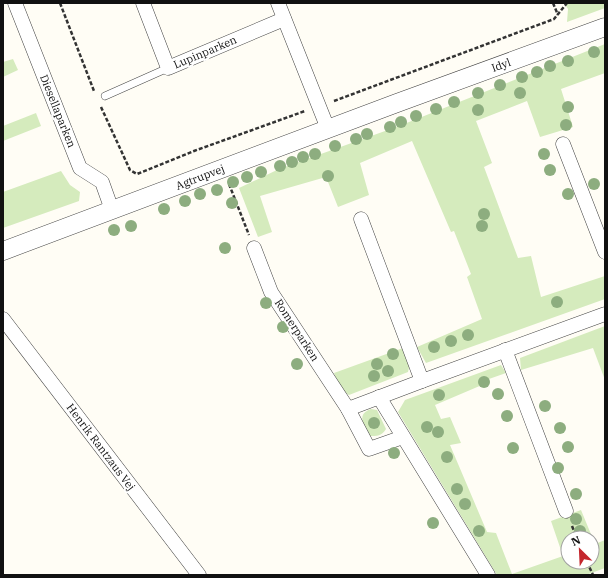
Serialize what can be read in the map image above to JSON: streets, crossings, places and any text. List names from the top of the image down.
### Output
{
  "streets": {
    "street": [
      "Lupinparken",
      "Idyl",
      "Diesellaparken",
      "Agtrupvej",
      "Romerparken",
      "Henrik Rantzaus Vej"
    ]
  },
  "crossings": [
    ["Idyl", "Agtrupvej"],
    ["Diesellaparken", "Agtrupvej"]
  ],
  "north": "top left"
}
